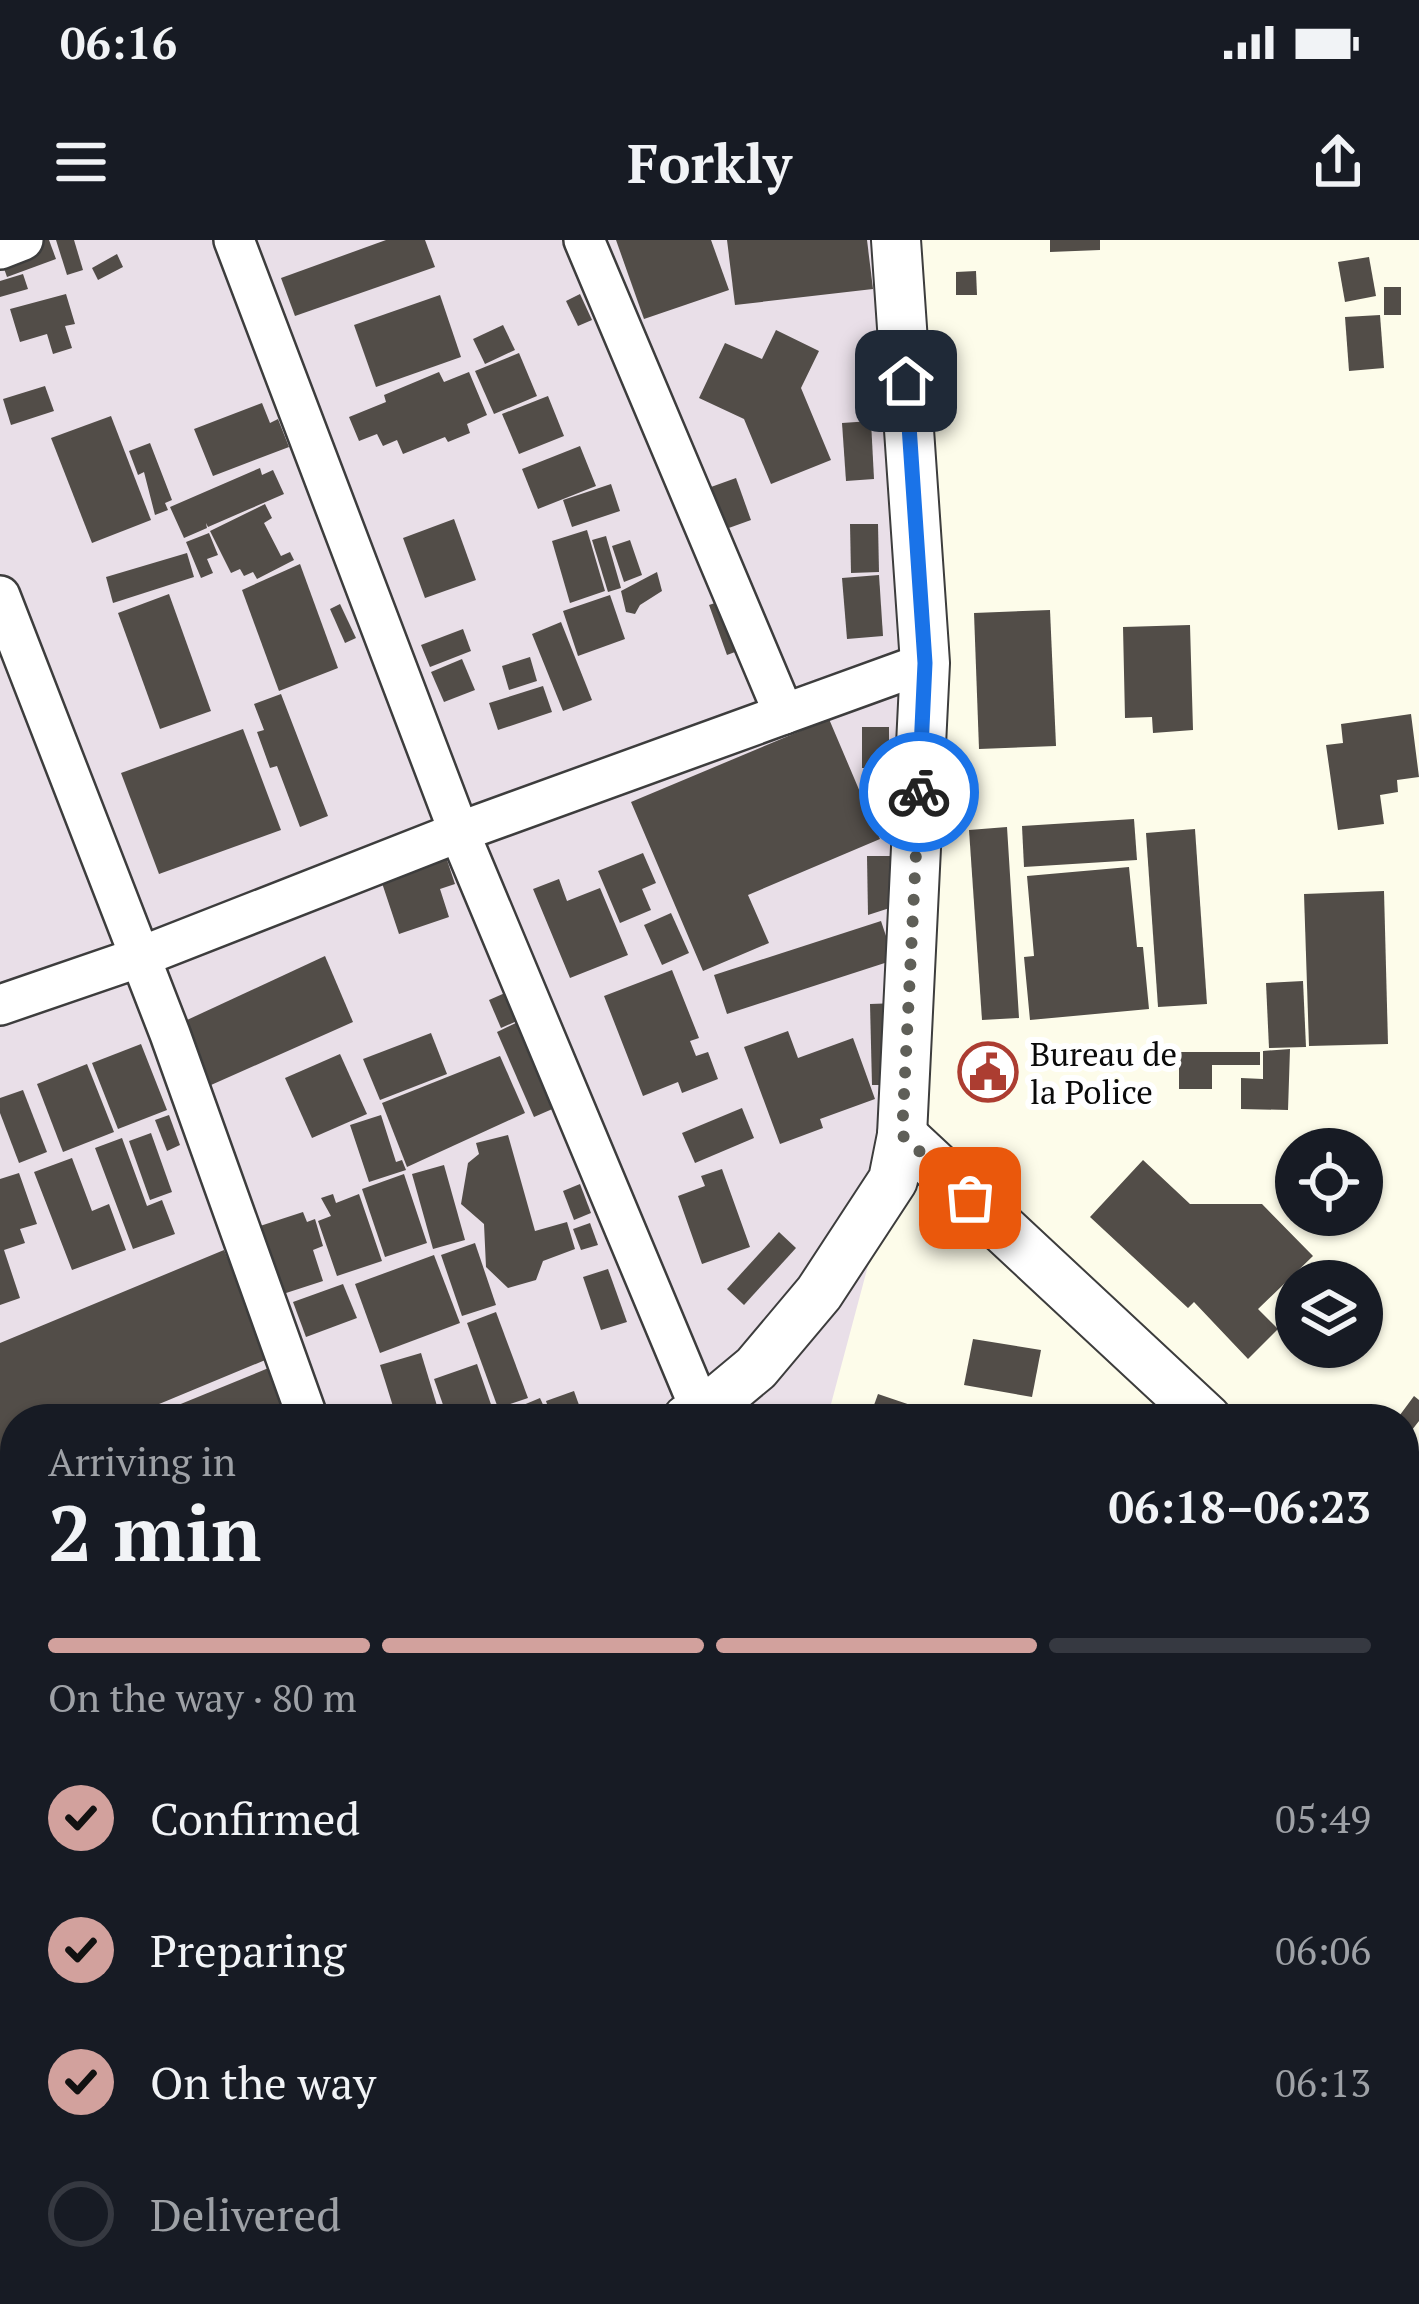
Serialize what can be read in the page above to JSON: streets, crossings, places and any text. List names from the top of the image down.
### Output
{
  "places": {
    "public building": ["Bureau de la Police"]
  },
  "page": {
    "status": "06:16",
    "header": "Forkly",
    "heading": ["2 min", "Arriving in", "06:18–06:23"],
    "bar": "On the way · 80 m",
    "list": [
      ["Confirmed", "05:49"],
      ["Preparing", "06:06"],
      ["On the way", "06:13"],
      "Delivered"
    ]
  }
}
